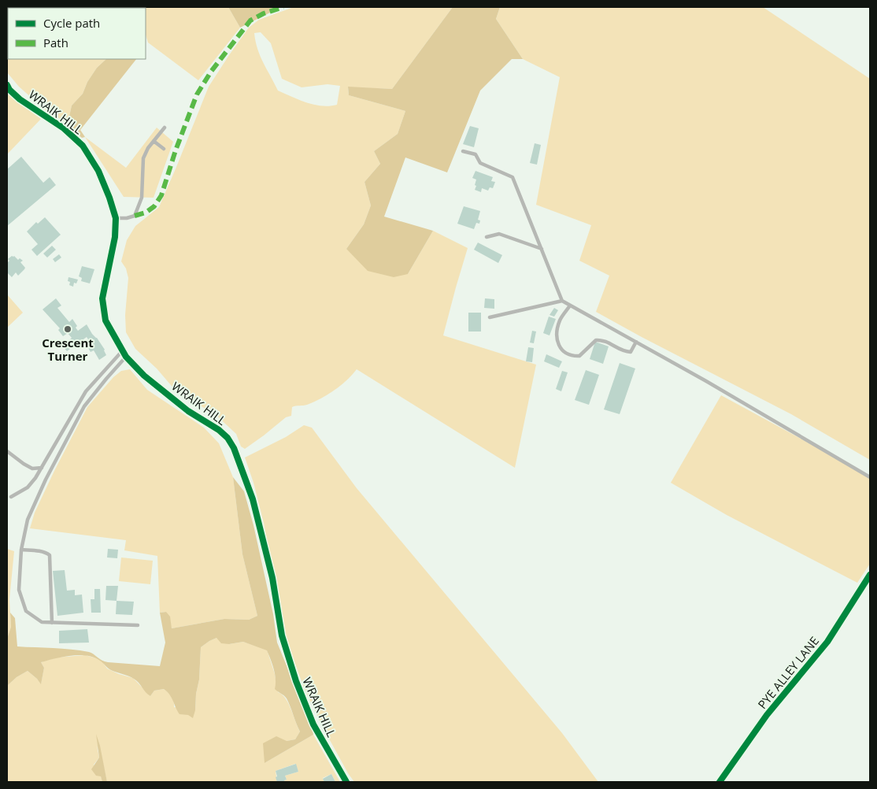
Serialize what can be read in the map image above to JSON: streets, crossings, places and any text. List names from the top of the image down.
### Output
{
  "streets": {
    "street": ["WRAIK HILL", "PYE ALLEY LANE"]
  },
  "places": ["Crescent Turner"],
  "legend": ["Cycle path", "Path"]
}
